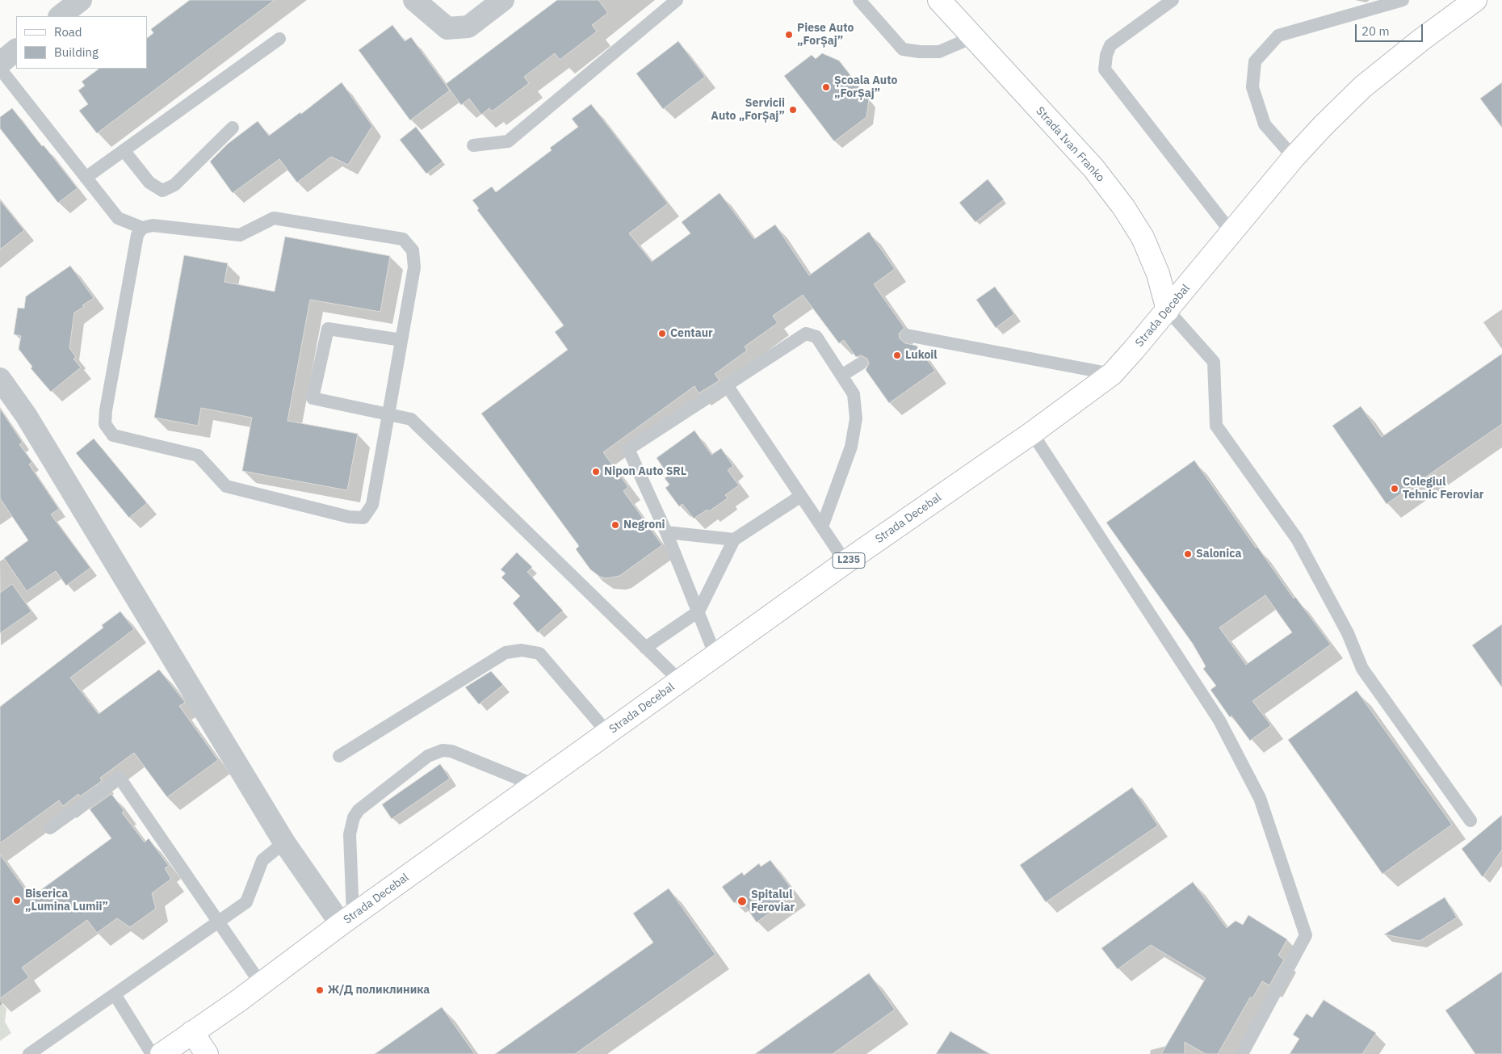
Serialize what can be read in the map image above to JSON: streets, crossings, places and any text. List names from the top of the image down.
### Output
{
  "streets": {
    "main road": ["Strada Ivan Franko", "Strada Decebal", "L235"]
  },
  "crossings": [
    ["Strada Ivan Franko", "Strada Decebal"]
  ],
  "places": [
    "Piese Auto „ForȘaj”",
    "Școala Auto „ForȘaj”",
    "Servicii Auto „ForȘaj”",
    "Centaur",
    "Lukoil",
    "Nipon Auto SRL",
    "Colegiul Tehnic Feroviar",
    "Negroni",
    "Salonica",
    "Biserica „Lumina Lumii”",
    "Spitalul Feroviar",
    "Ж/Д поликлиника"
  ],
  "legend": ["Road", "Building"],
  "scale_bar": "20 m"
}
